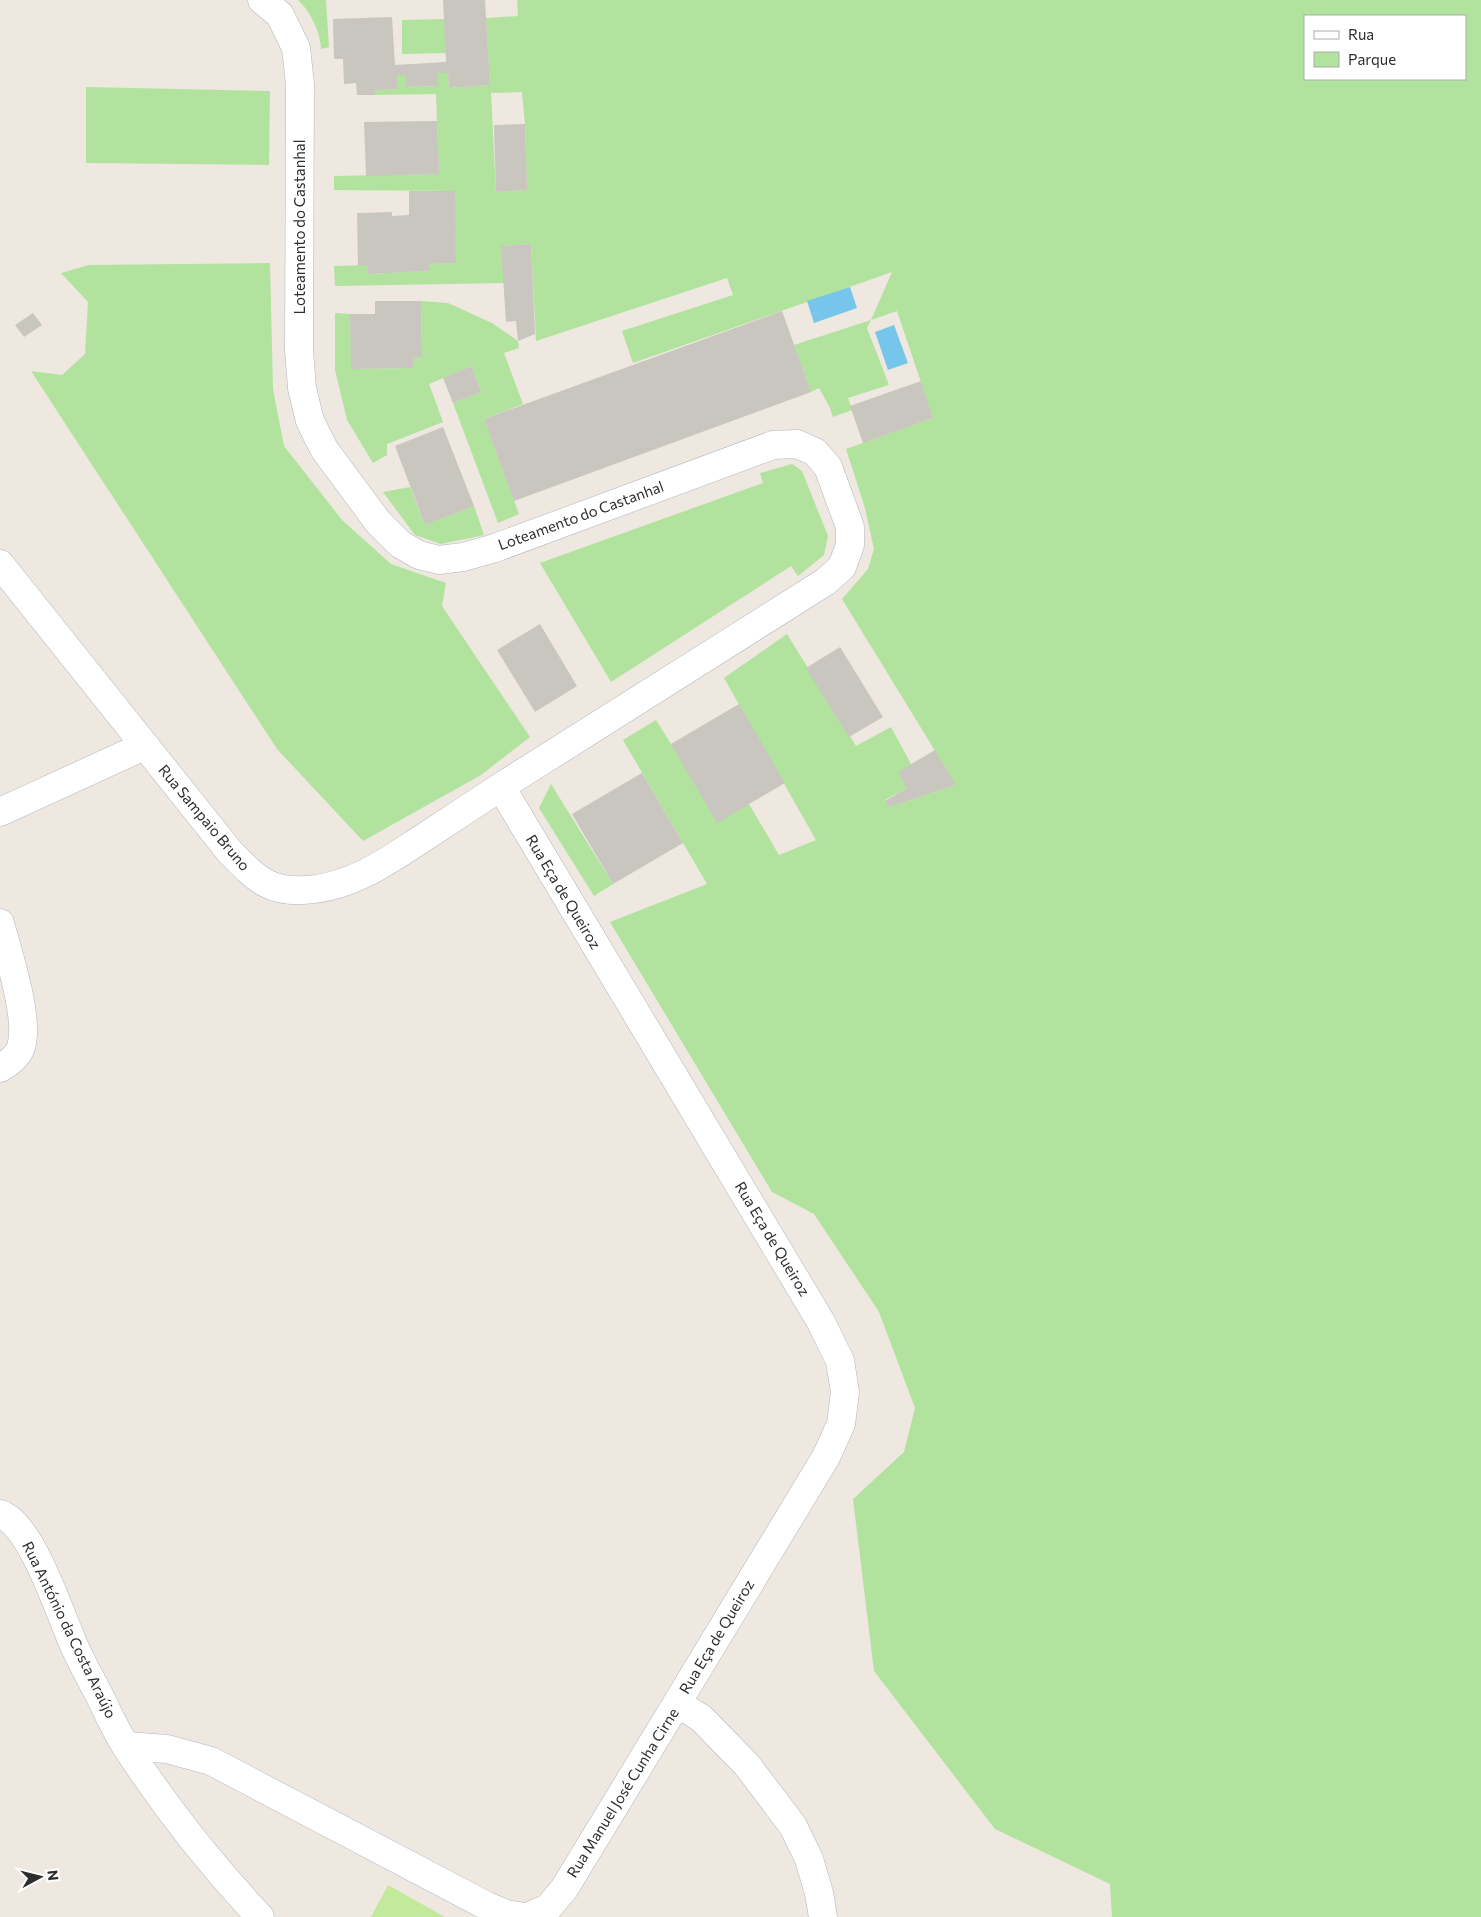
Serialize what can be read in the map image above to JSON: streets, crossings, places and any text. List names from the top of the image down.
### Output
{
  "streets": {
    "street": [
      "Loteamento do Castanhal",
      "Rua Sampaio Bruno",
      "Rua Eça de Queiroz",
      "Rua António da Costa Araújo",
      "Rua Manuel José Cunha Cirne"
    ]
  },
  "crossings": [
    ["Loteamento do Castanhal", "Rua Sampaio Bruno"],
    ["Loteamento do Castanhal", "Rua Eça de Queiroz"],
    ["Rua Sampaio Bruno", "Rua Eça de Queiroz"],
    ["Rua Eça de Queiroz", "Rua Manuel José Cunha Cirne"],
    ["Rua António da Costa Araújo", "Rua Manuel José Cunha Cirne"]
  ],
  "legend": ["Rua", "Parque"],
  "north": "right"
}
